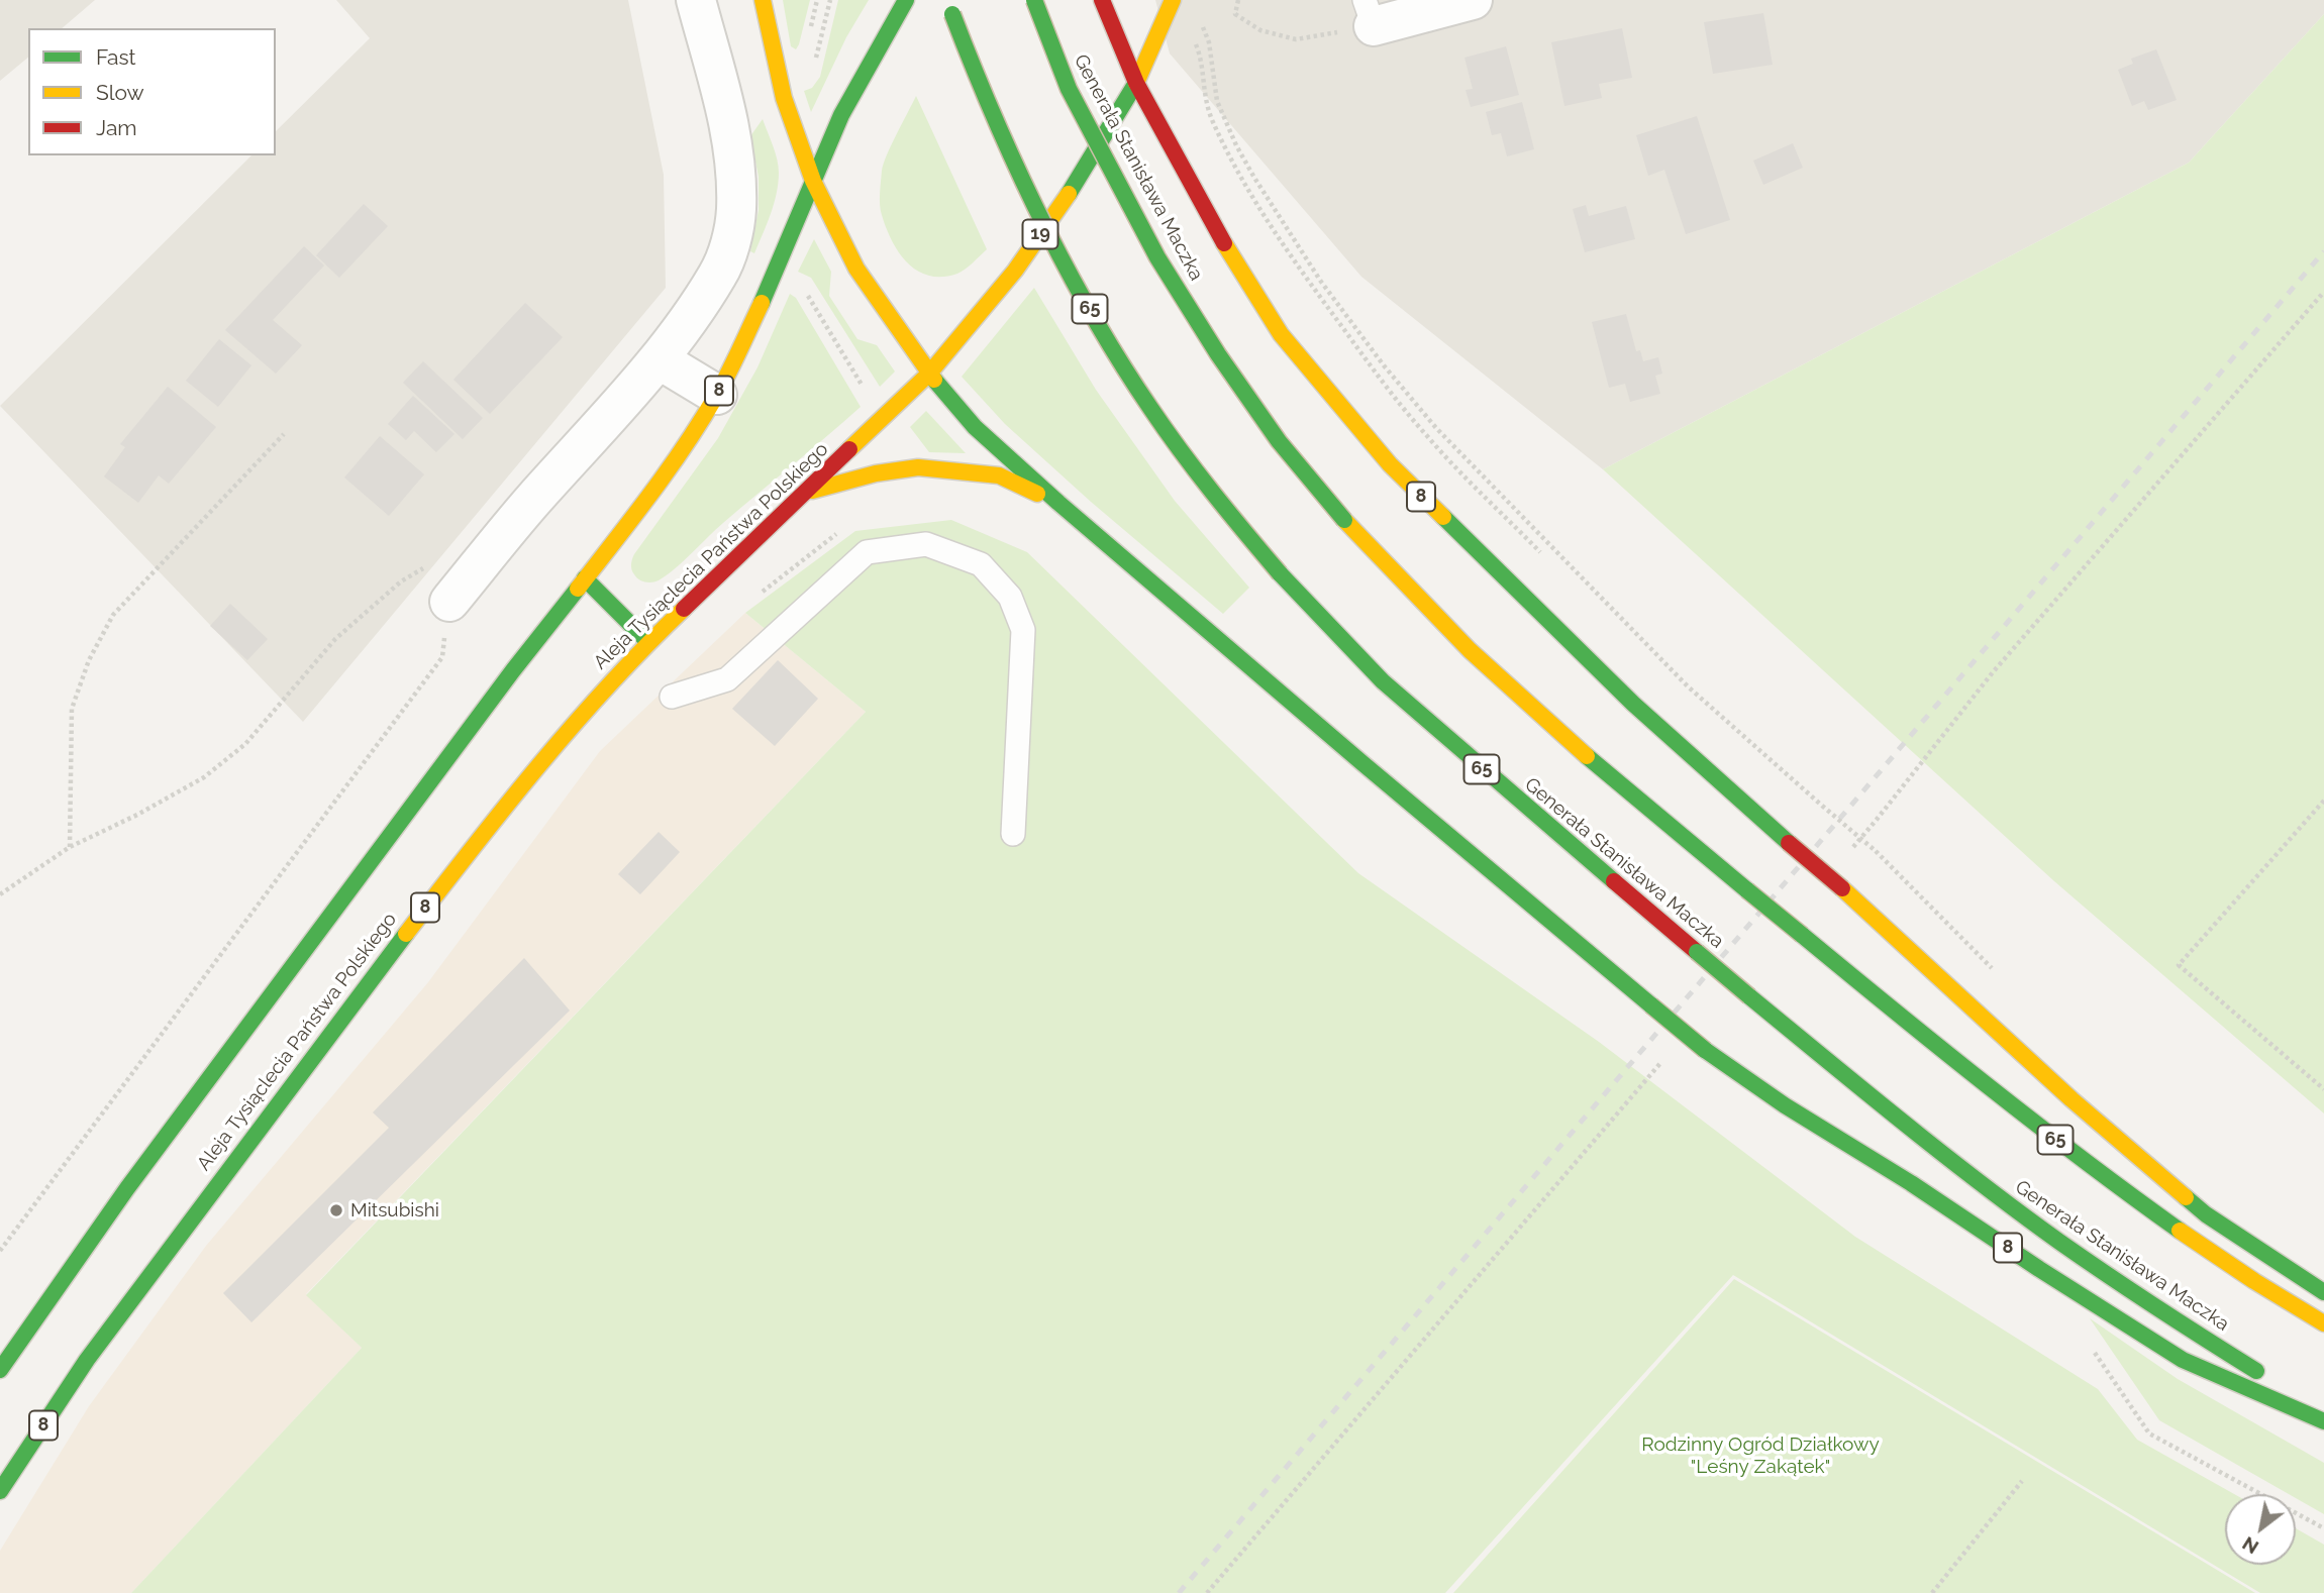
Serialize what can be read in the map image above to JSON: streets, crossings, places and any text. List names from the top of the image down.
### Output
{
  "streets": {
    "main road": [
      "Generała Stanisława Maczka",
      "19",
      "65",
      "8",
      "Aleja Tysiąclecia Państwa Polskiego"
    ]
  },
  "crossings": [
    ["19", "8"],
    ["19", "Aleja Tysiąclecia Państwa Polskiego"],
    ["8", "Aleja Tysiąclecia Państwa Polskiego"]
  ],
  "parks": ["Rodzinny Ogród Działkowy \"Leśny Zakątek\""],
  "places": ["Mitsubishi"],
  "legend": ["Fast", "Slow", "Jam"],
  "north": "bottom left"
}
